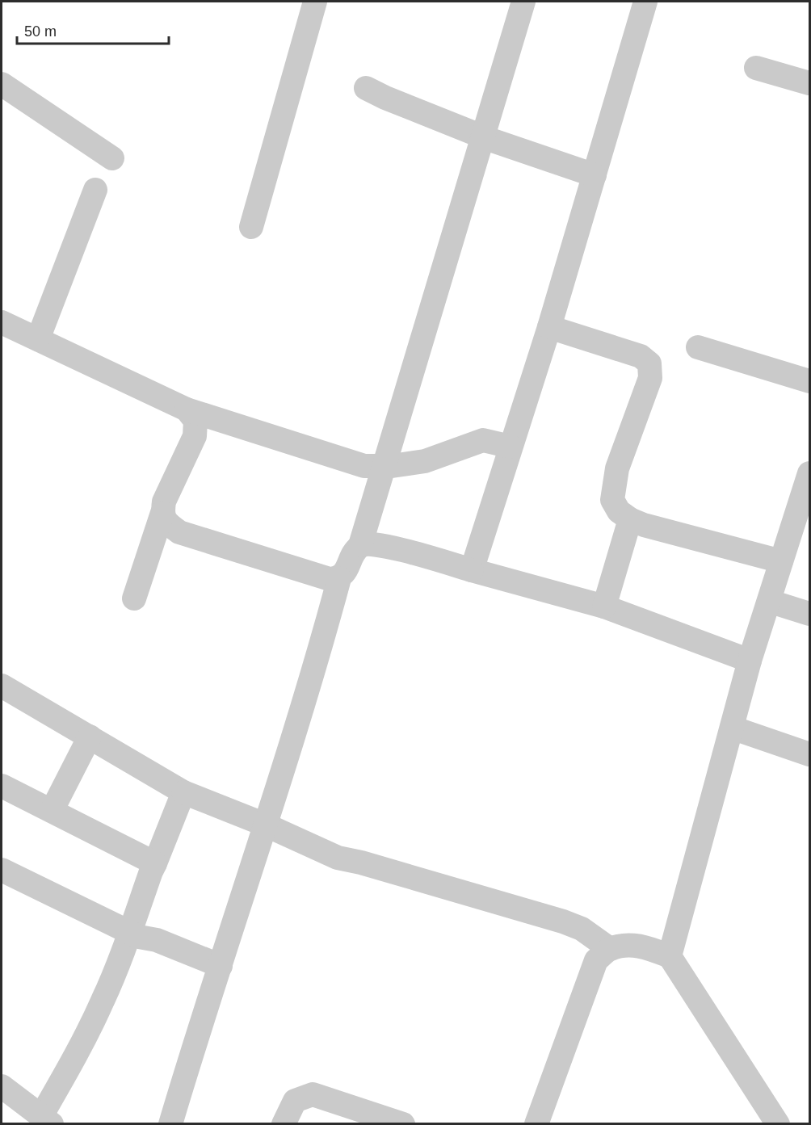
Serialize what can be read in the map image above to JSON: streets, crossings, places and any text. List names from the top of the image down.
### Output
{
  "scale_bar": "50 m"
}
